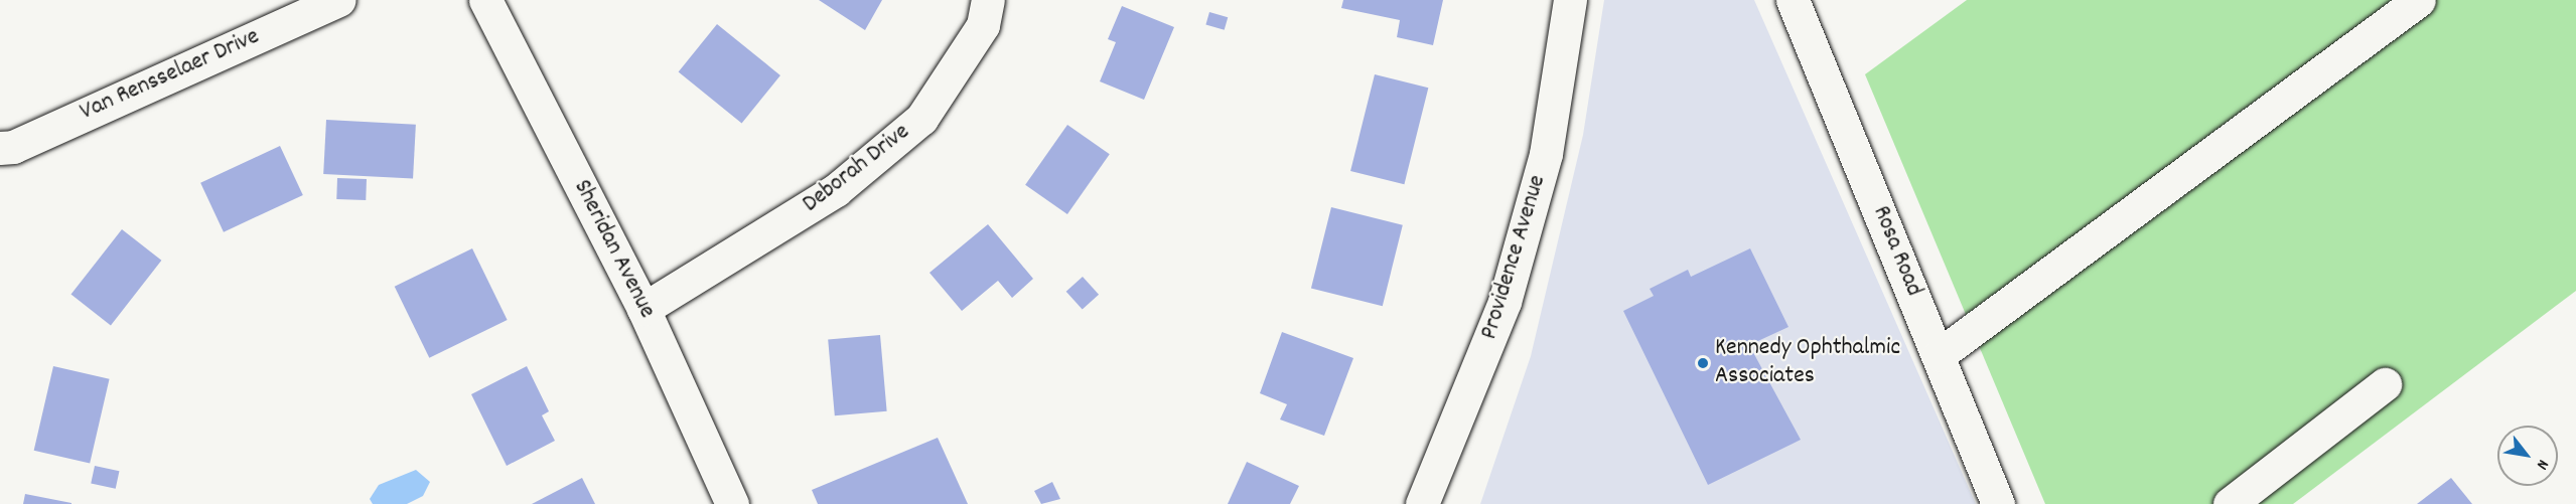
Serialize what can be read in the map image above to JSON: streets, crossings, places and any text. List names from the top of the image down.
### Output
{
  "streets": {
    "street": [
      "Van Rensselaer Drive",
      "Deborah Drive",
      "Sheridan Avenue",
      "Rosa Road",
      "Providence Avenue"
    ]
  },
  "crossings": [
    ["Deborah Drive", "Sheridan Avenue"]
  ],
  "places": ["Kennedy Ophthalmic Associates"],
  "north": "bottom right"
}
